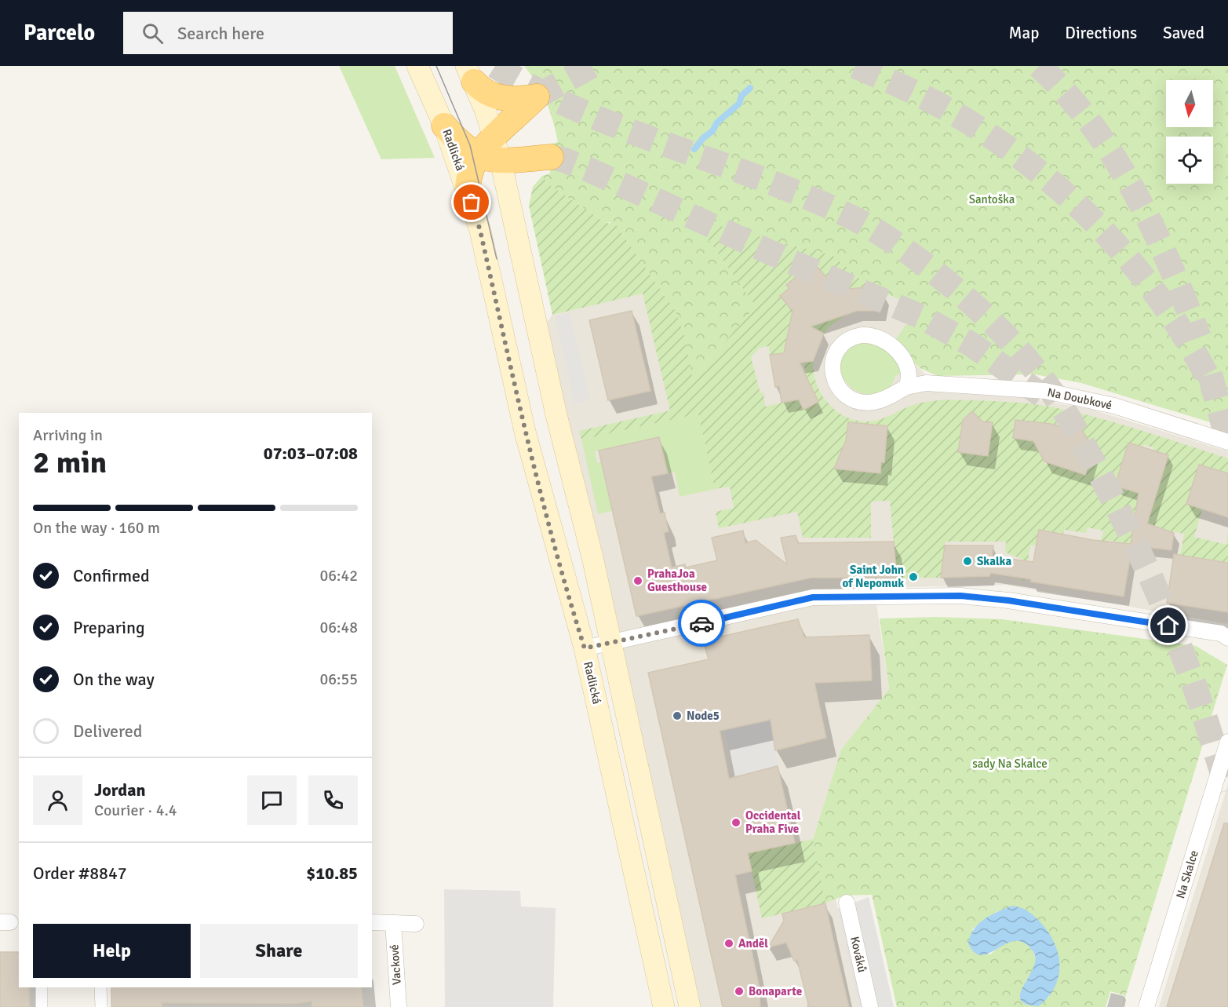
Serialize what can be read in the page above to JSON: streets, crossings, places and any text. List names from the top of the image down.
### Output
{
  "streets": {
    "main road": ["Radlická"],
    "street": [
      "Na Doubkové",
      "Na Skalce",
      "Kováků",
      "Vackové"
    ]
  },
  "parks": ["Santoška", "sady Na Skalce"],
  "places": [
    "Skalka",
    "Saint John of Nepomuk",
    "PrahaJoa Guesthouse",
    "Node5",
    "Occidental Praha Five",
    "Anděl",
    "Bonaparte"
  ],
  "north": "bottom",
  "page": {
    "header": "Parcelo",
    "search": "Search here",
    "nav": ["Map", "Directions", "Saved"],
    "heading": ["2 min", "Arriving in", "07:03–07:08"],
    "panel": [
      "Jordan",
      "Courier · 4.4",
      "Order #8847",
      "$10.85"
    ],
    "bar": "On the way · 160 m",
    "list": [
      ["Confirmed", "06:42"],
      ["Preparing", "06:48"],
      ["On the way", "06:55"],
      "Delivered"
    ],
    "buttons": ["Help", "Share"]
  }
}
